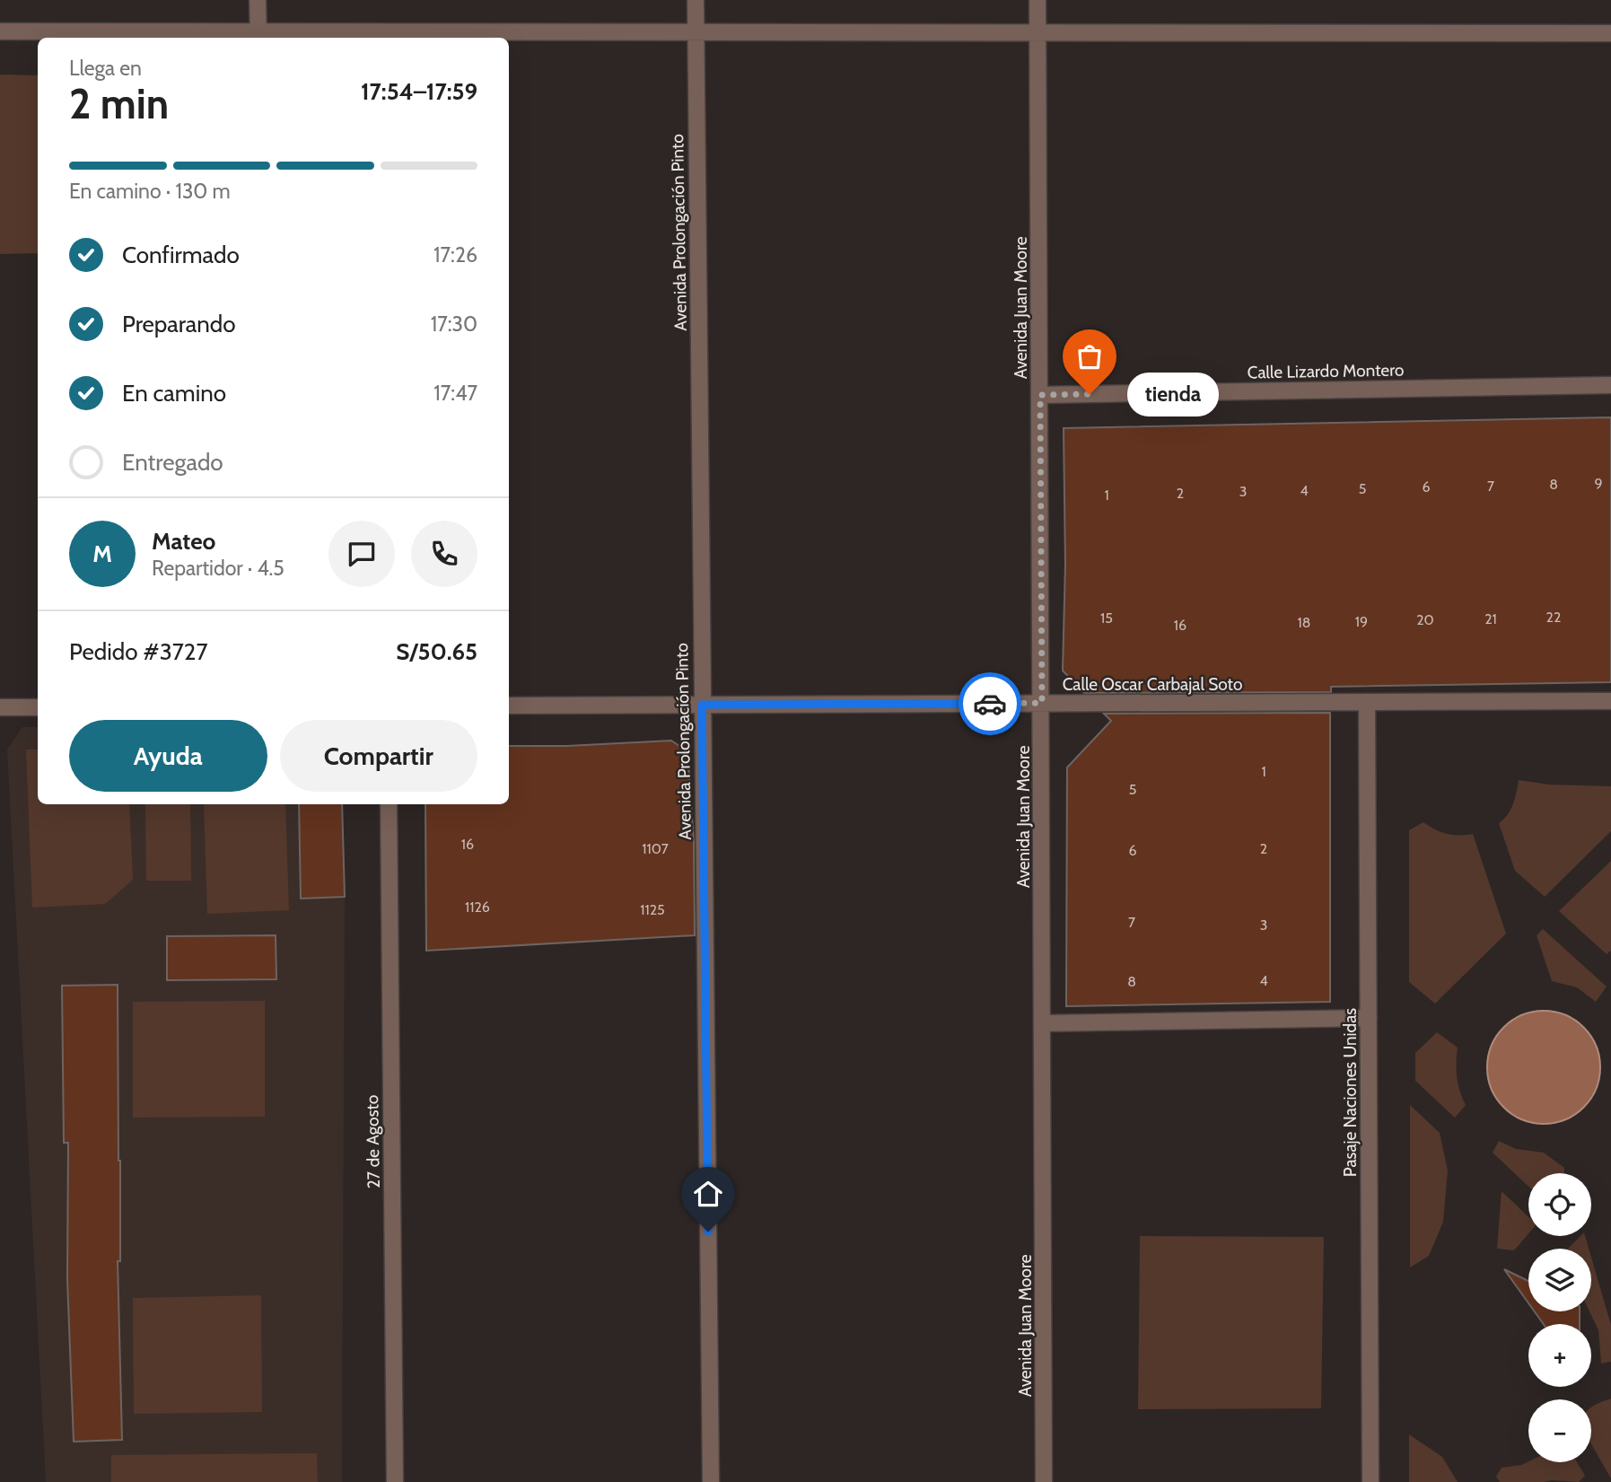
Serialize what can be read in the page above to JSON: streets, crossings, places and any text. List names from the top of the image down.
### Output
{
  "streets": {
    "street": [
      "Avenida Prolongación Pinto",
      "Avenida Juan Moore",
      "Calle Lizardo Montero",
      "Calle Oscar Carbajal Soto",
      "Pasaje Naciones Unidas",
      "27 de Agosto"
    ]
  },
  "crossings": [
    ["Avenida Prolongación Pinto", "Calle Oscar Carbajal Soto"],
    ["Avenida Juan Moore", "Calle Lizardo Montero"],
    ["Avenida Juan Moore", "Calle Oscar Carbajal Soto"],
    ["Calle Oscar Carbajal Soto", "Pasaje Naciones Unidas"]
  ],
  "places": ["tienda"],
  "house_numbers": [
    "9",
    "8",
    "7",
    "6",
    "5",
    "4",
    "3",
    "2",
    "1",
    "22",
    "15",
    "21",
    "20",
    "19",
    "18",
    "16",
    "1",
    "5",
    "16",
    "1107",
    "2",
    "6",
    "1126",
    "1125",
    "7",
    "3",
    "4",
    "8"
  ],
  "page": {
    "heading": ["2 min", "Llega en", "17:54–17:59"],
    "panel": [
      "Mateo",
      "Repartidor · 4.5",
      "Pedido #3727",
      "S/50.65"
    ],
    "bar": "En camino · 130 m",
    "list": [
      ["Confirmado", "17:26"],
      ["Preparando", "17:30"],
      ["En camino", "17:47"],
      "Entregado"
    ],
    "bubble": "tienda",
    "round": "M",
    "buttons": ["Ayuda", "Compartir"],
    "map_buttons": ["+", "−"]
  }
}
